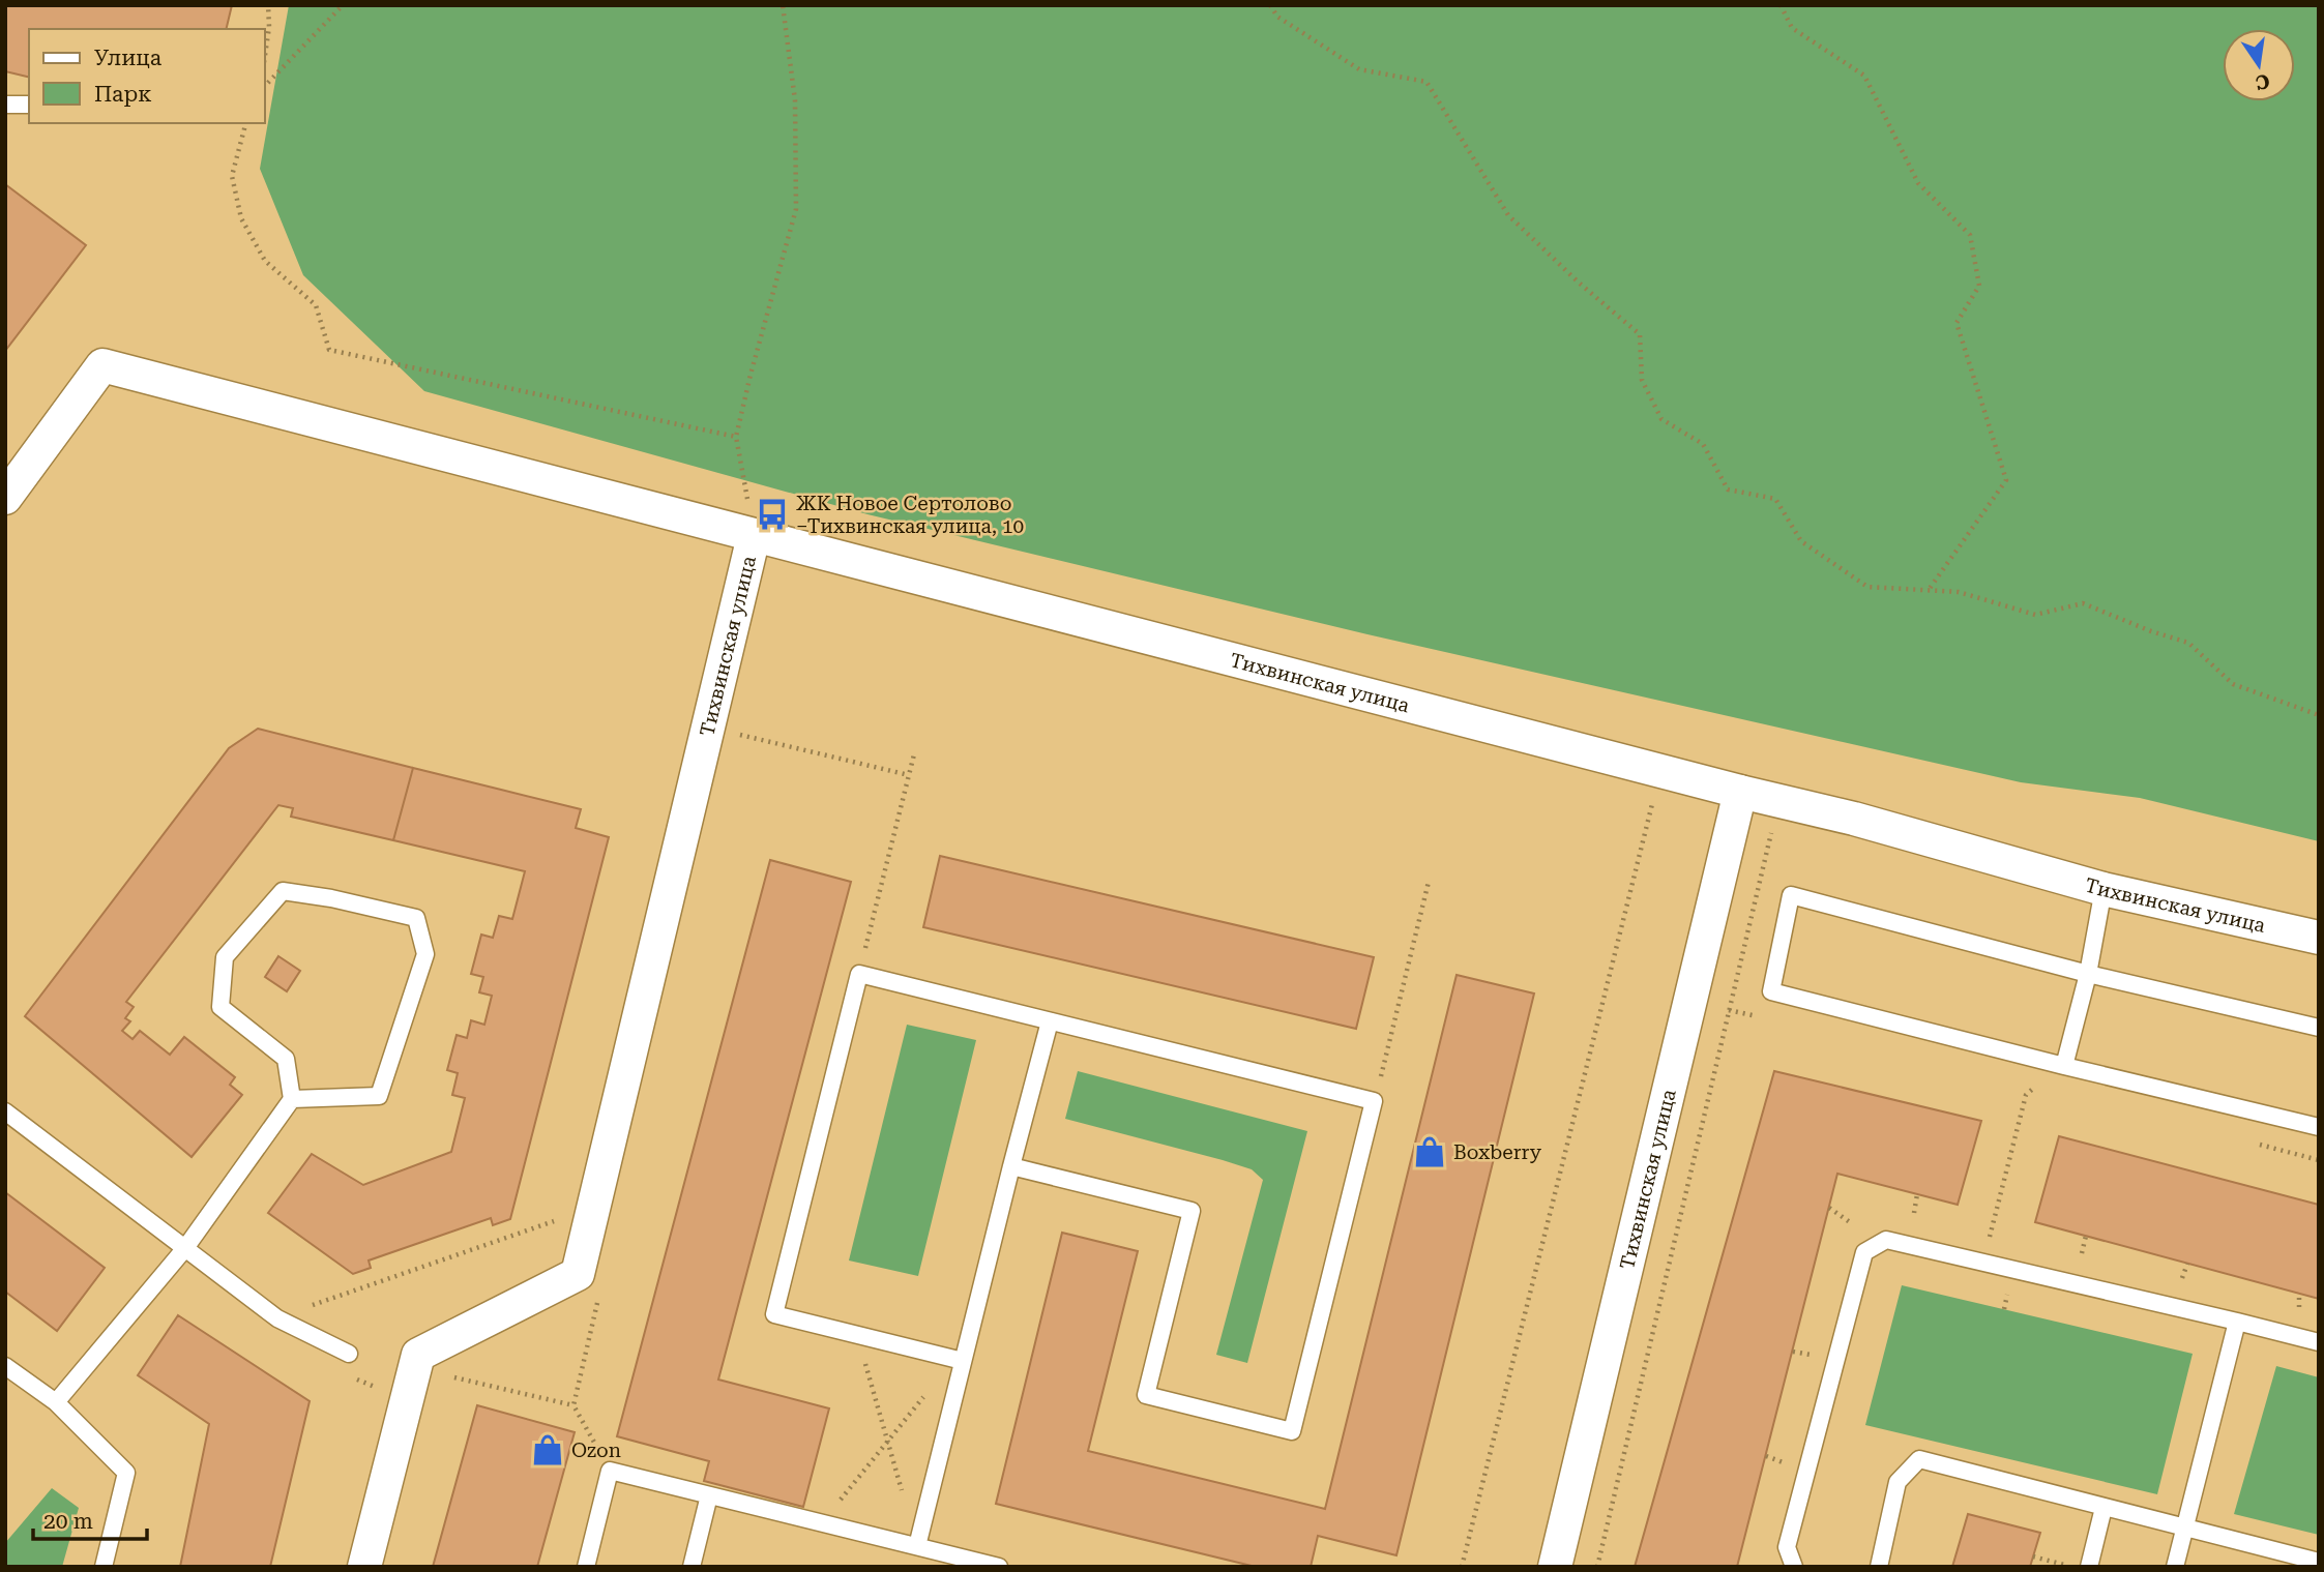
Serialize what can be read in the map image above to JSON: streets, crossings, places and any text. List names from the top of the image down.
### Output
{
  "streets": {
    "street": ["Тихвинская улица"]
  },
  "places": {
    "bus stop": ["ЖК Новое Сертолово –Тихвинская улица, 10"],
    "shop": ["Boxberry", "Ozon"]
  },
  "legend": ["Улица", "Парк"],
  "scale_bar": "20 m",
  "north": "bottom"
}
